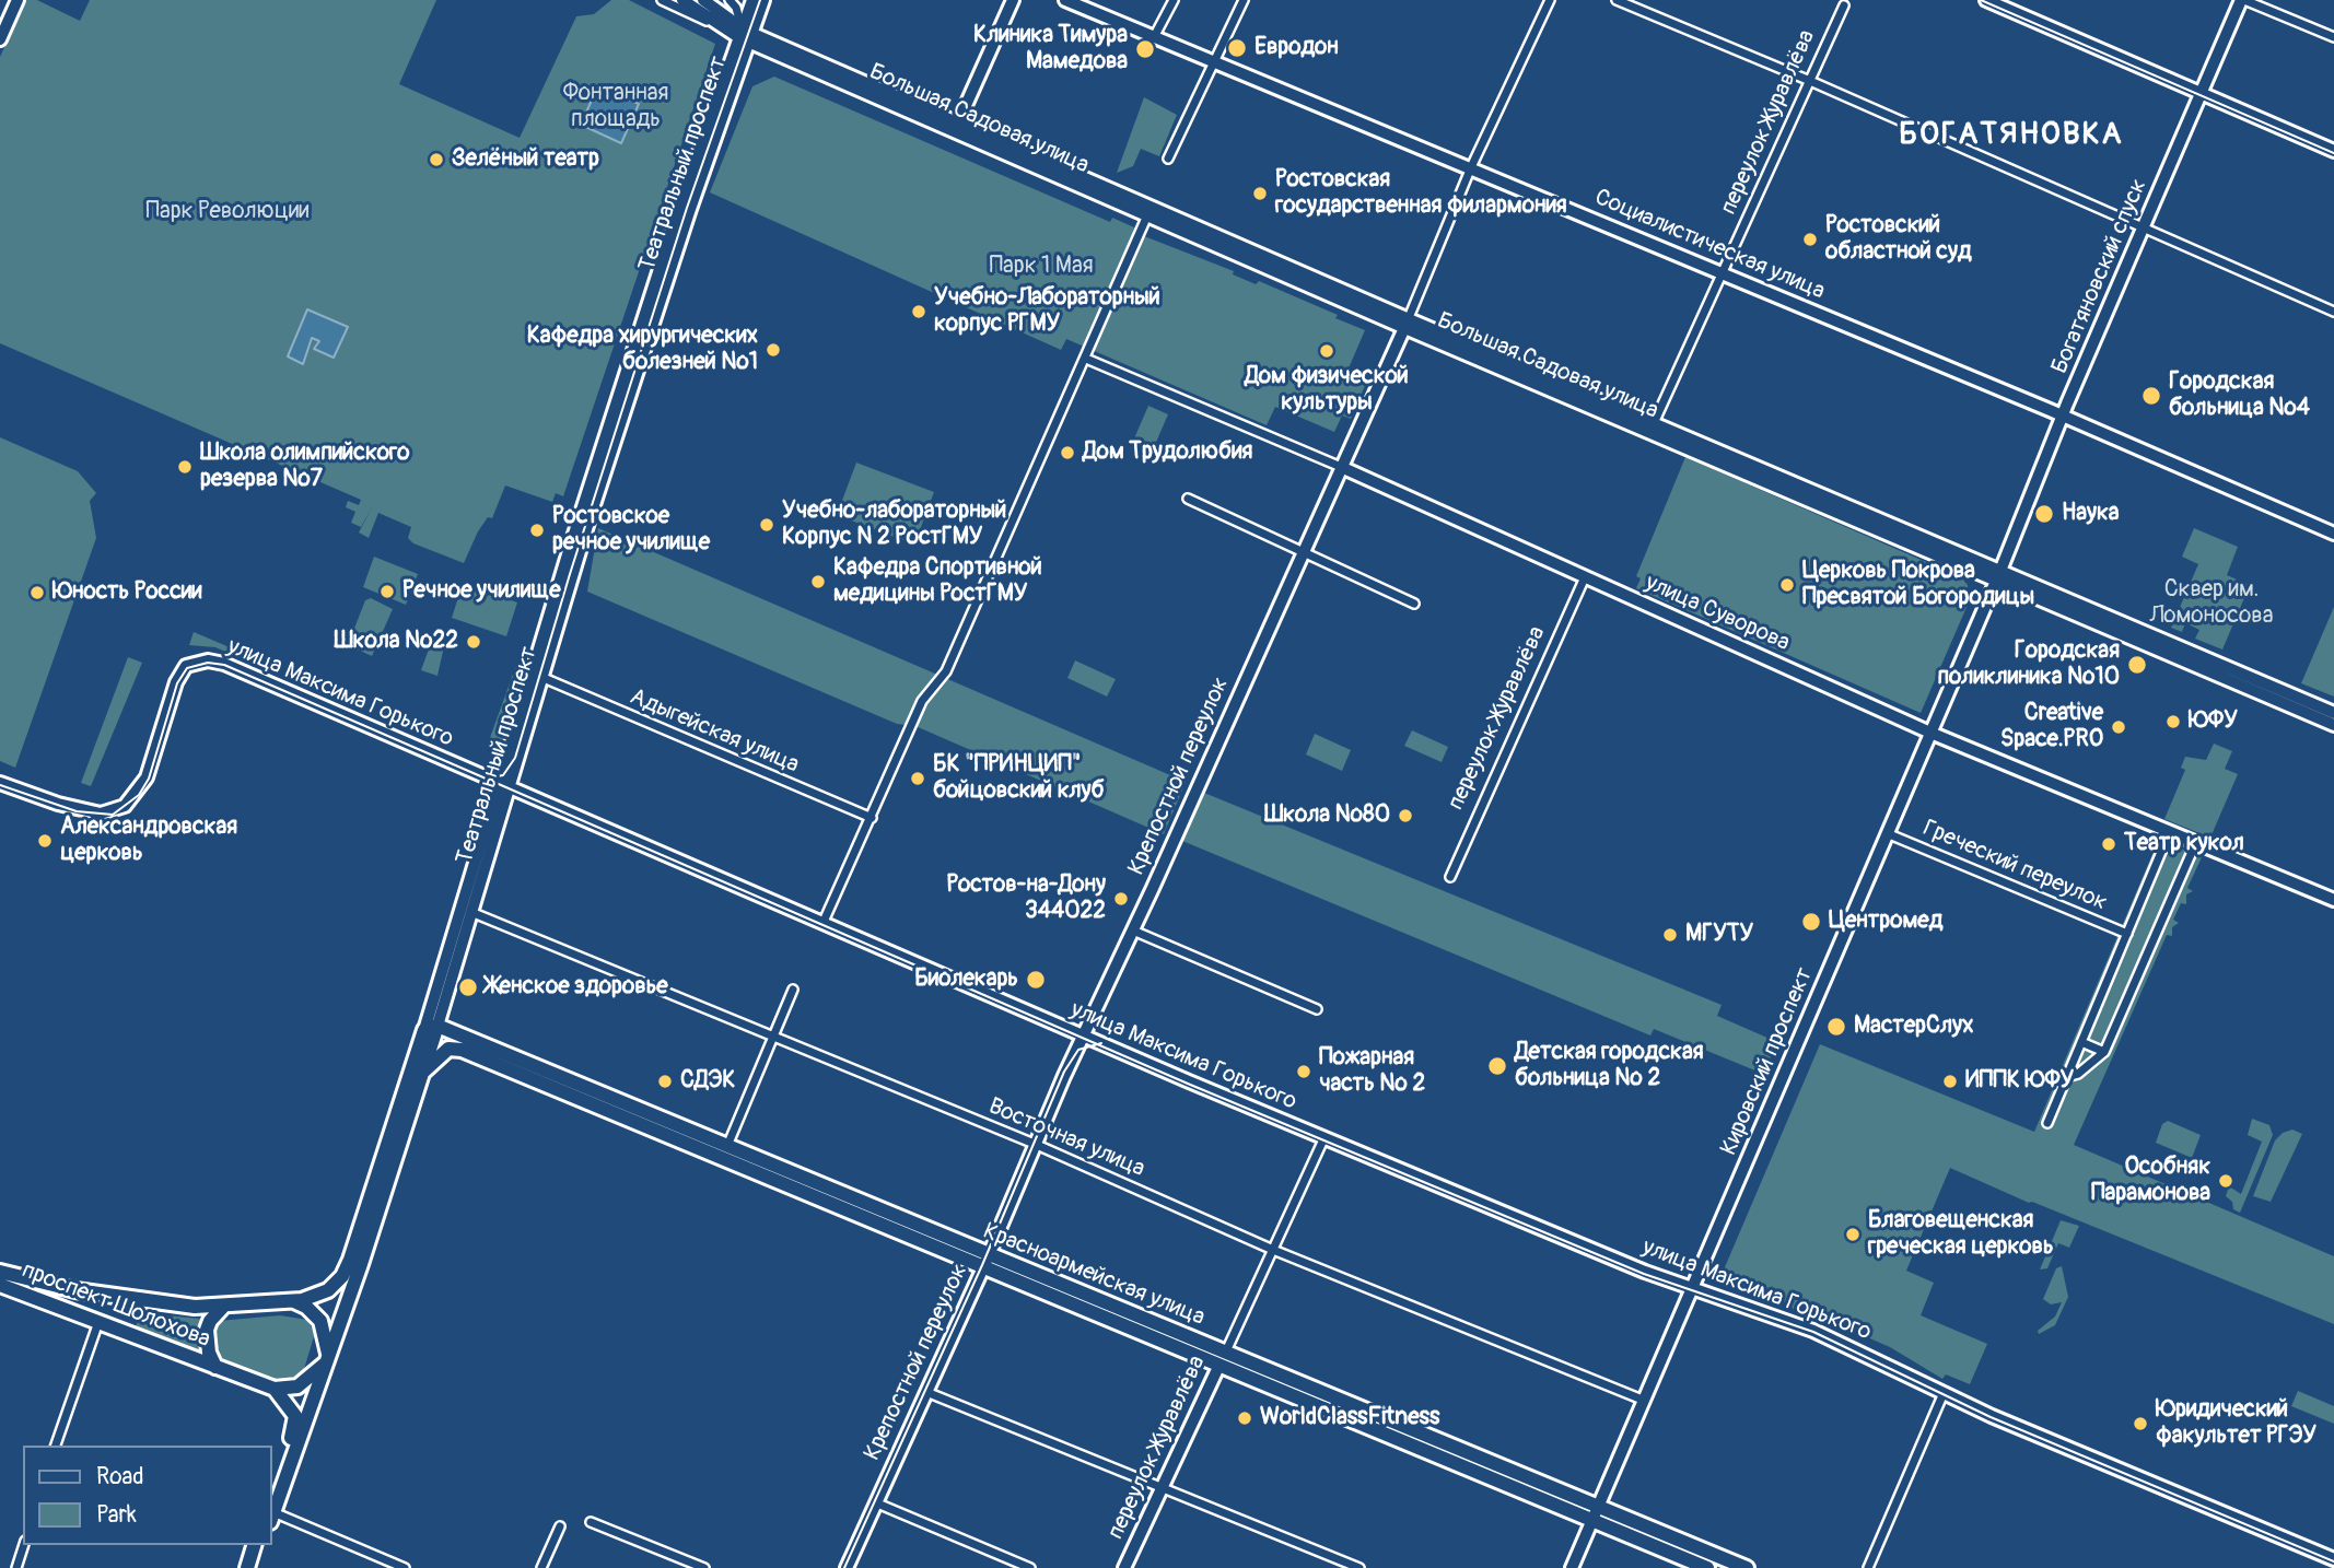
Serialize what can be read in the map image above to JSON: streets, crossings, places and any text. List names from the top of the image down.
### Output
{
  "streets": {
    "main road": [
      "Большая Садовая улица",
      "переулок Журавлёва",
      "Театральный проспект",
      "Социалистическая улица",
      "Богатяновский спуск",
      "улица Суворова",
      "улица Максима Горького",
      "Крепостной переулок",
      "Кировский проспект",
      "Красноармейская улица",
      "проспект Шолохова"
    ],
    "street": ["Адыгейская улица", "Греческий переулок", "Восточная улица"]
  },
  "crossings": [
    ["Большая Садовая улица", "переулок Журавлёва"],
    ["Большая Садовая улица", "Театральный проспект"],
    ["Большая Садовая улица", "Богатяновский спуск"],
    ["Большая Садовая улица", "Крепостной переулок"],
    ["Большая Садовая улица", "Кировский проспект"],
    ["переулок Журавлёва", "Социалистическая улица"],
    ["переулок Журавлёва", "улица Суворова"],
    ["переулок Журавлёва", "улица Максима Горького"],
    ["переулок Журавлёва", "Восточная улица"],
    ["переулок Журавлёва", "Красноармейская улица"],
    ["Театральный проспект", "улица Максима Горького"],
    ["Театральный проспект", "Адыгейская улица"],
    ["Театральный проспект", "Восточная улица"],
    ["Театральный проспект", "Красноармейская улица"],
    ["Театральный проспект", "проспект Шолохова"],
    ["Социалистическая улица", "Богатяновский спуск"],
    ["Социалистическая улица", "Крепостной переулок"],
    ["Богатяновский спуск", "Кировский проспект"],
    ["улица Суворова", "Крепостной переулок"],
    ["улица Суворова", "Кировский проспект"],
    ["улица Максима Горького", "Крепостной переулок"],
    ["улица Максима Горького", "Кировский проспект"],
    ["Крепостной переулок", "Восточная улица"],
    ["Крепостной переулок", "Красноармейская улица"],
    ["Греческий переулок", "Кировский проспект"],
    ["Кировский проспект", "Восточная улица"],
    ["Кировский проспект", "Красноармейская улица"]
  ],
  "districts": ["БОГАТЯНОВКА"],
  "parks": [
    "Фонтанная площадь",
    "Парк Революции",
    "Парк 1 Мая",
    "Сквер им. Ломоносова"
  ],
  "places": [
    "Евродон",
    "Клиника Тимура Мамедова",
    "Зелёный театр",
    "Ростовская государственная филармония",
    "Ростовский областной суд",
    "Учебно-Лабораторный корпус РГМУ",
    "Кафедра хирургических болезней №1",
    "Дом физической культуры",
    "Городская больница №4",
    "Дом Трудолюбия",
    "Школа олимпийского резерва №7",
    "Наука",
    "Учебно-лабораторный Корпус N 2 РостГМУ",
    "Ростовское речное училище",
    "Кафедра Спортивной медицины РостГМУ",
    "Церковь Покрова Пресвятой Богородицы",
    "Речное училище",
    "Юность России",
    "Школа №22",
    "Городская поликлиника №10",
    "ЮФУ",
    "Creative Space.PRO",
    "БК \"ПРИНЦИП\" бойцовский клуб",
    "Школа №80",
    "Александровская церковь",
    "Театр кукол",
    "Ростов-на-Дону 344022",
    "Центромед",
    "МГУТУ",
    "Биолекарь",
    "Женское здоровье",
    "МастерСлух",
    "Детская городская больница № 2",
    "Пожарная часть № 2",
    "СДЭК",
    "ИППК ЮФУ",
    "Особняк Парамонова",
    "Благовещенская греческая церковь",
    "WorldClassFitness",
    "Юридический факультет РГЭУ"
  ],
  "legend": ["Road", "Park"]
}
